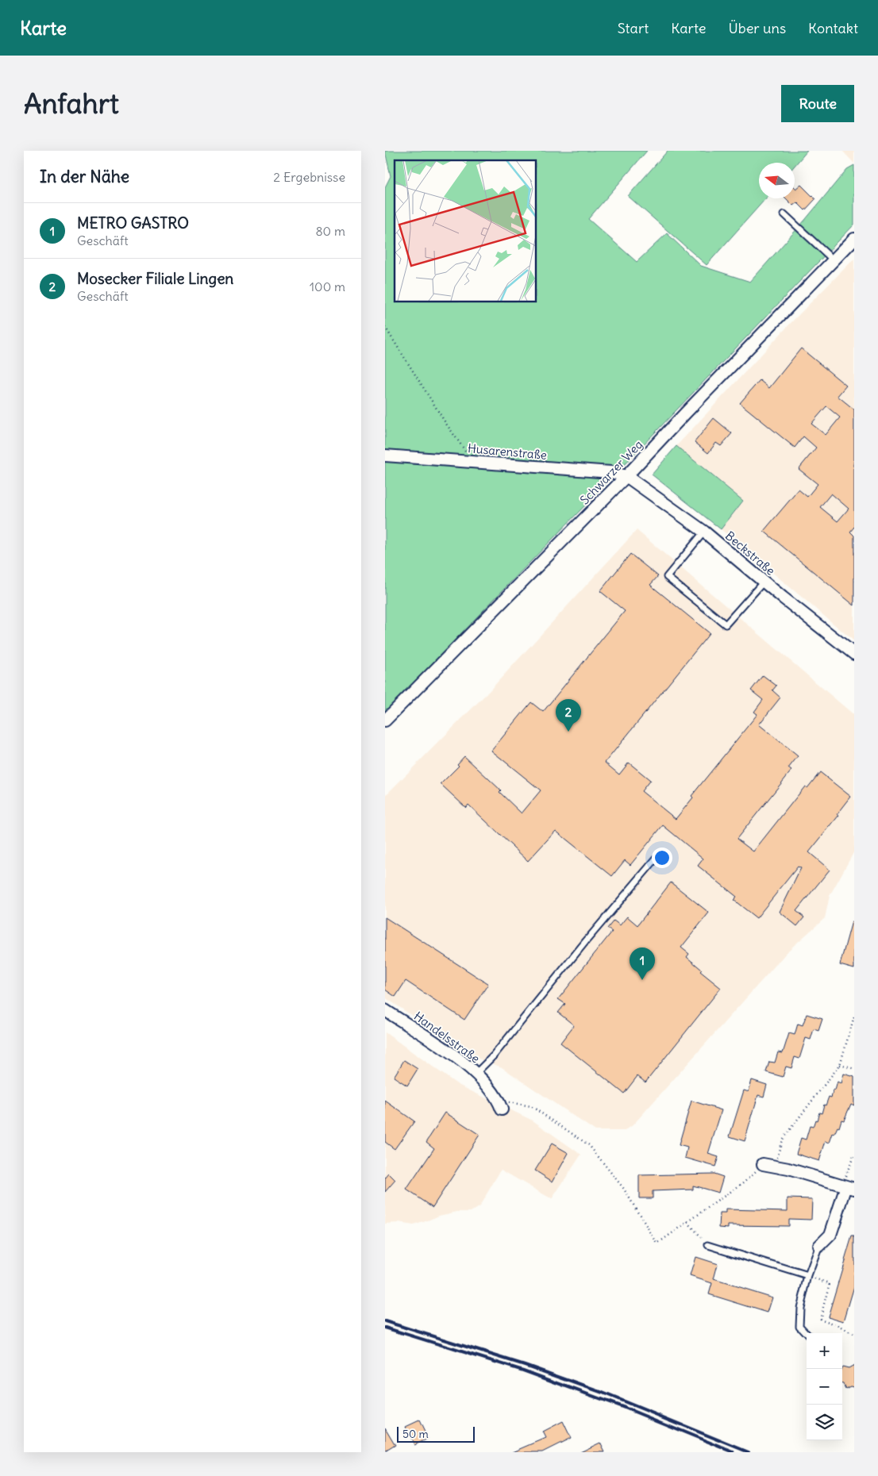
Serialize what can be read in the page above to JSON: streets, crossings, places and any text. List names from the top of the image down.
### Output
{
  "streets": {
    "street": [
      "Husarenstraße",
      "Schwarzer Weg",
      "Beckstraße",
      "Handelsstraße"
    ]
  },
  "crossings": [
    ["Husarenstraße", "Schwarzer Weg"],
    ["Husarenstraße", "Beckstraße"],
    ["Schwarzer Weg", "Beckstraße"]
  ],
  "scale_bar": "50 m",
  "north": "left",
  "page": {
    "header": "Karte",
    "nav": [
      "Start",
      "Karte",
      "Über uns",
      "Kontakt"
    ],
    "buttons": "Route",
    "title": "Anfahrt",
    "heading": ["In der Nähe", "2 Ergebnisse"],
    "list": [
      {
        "mark": "1",
        "name": "METRO GASTRO",
        "note": "Geschäft",
        "value": "80 m"
      },
      {
        "mark": "2",
        "name": "Mosecker Filiale Lingen",
        "note": "Geschäft",
        "value": "100 m"
      }
    ],
    "pins": ["2", "1"],
    "map_buttons": ["+", "−"],
    "scale": "50 m"
  }
}
